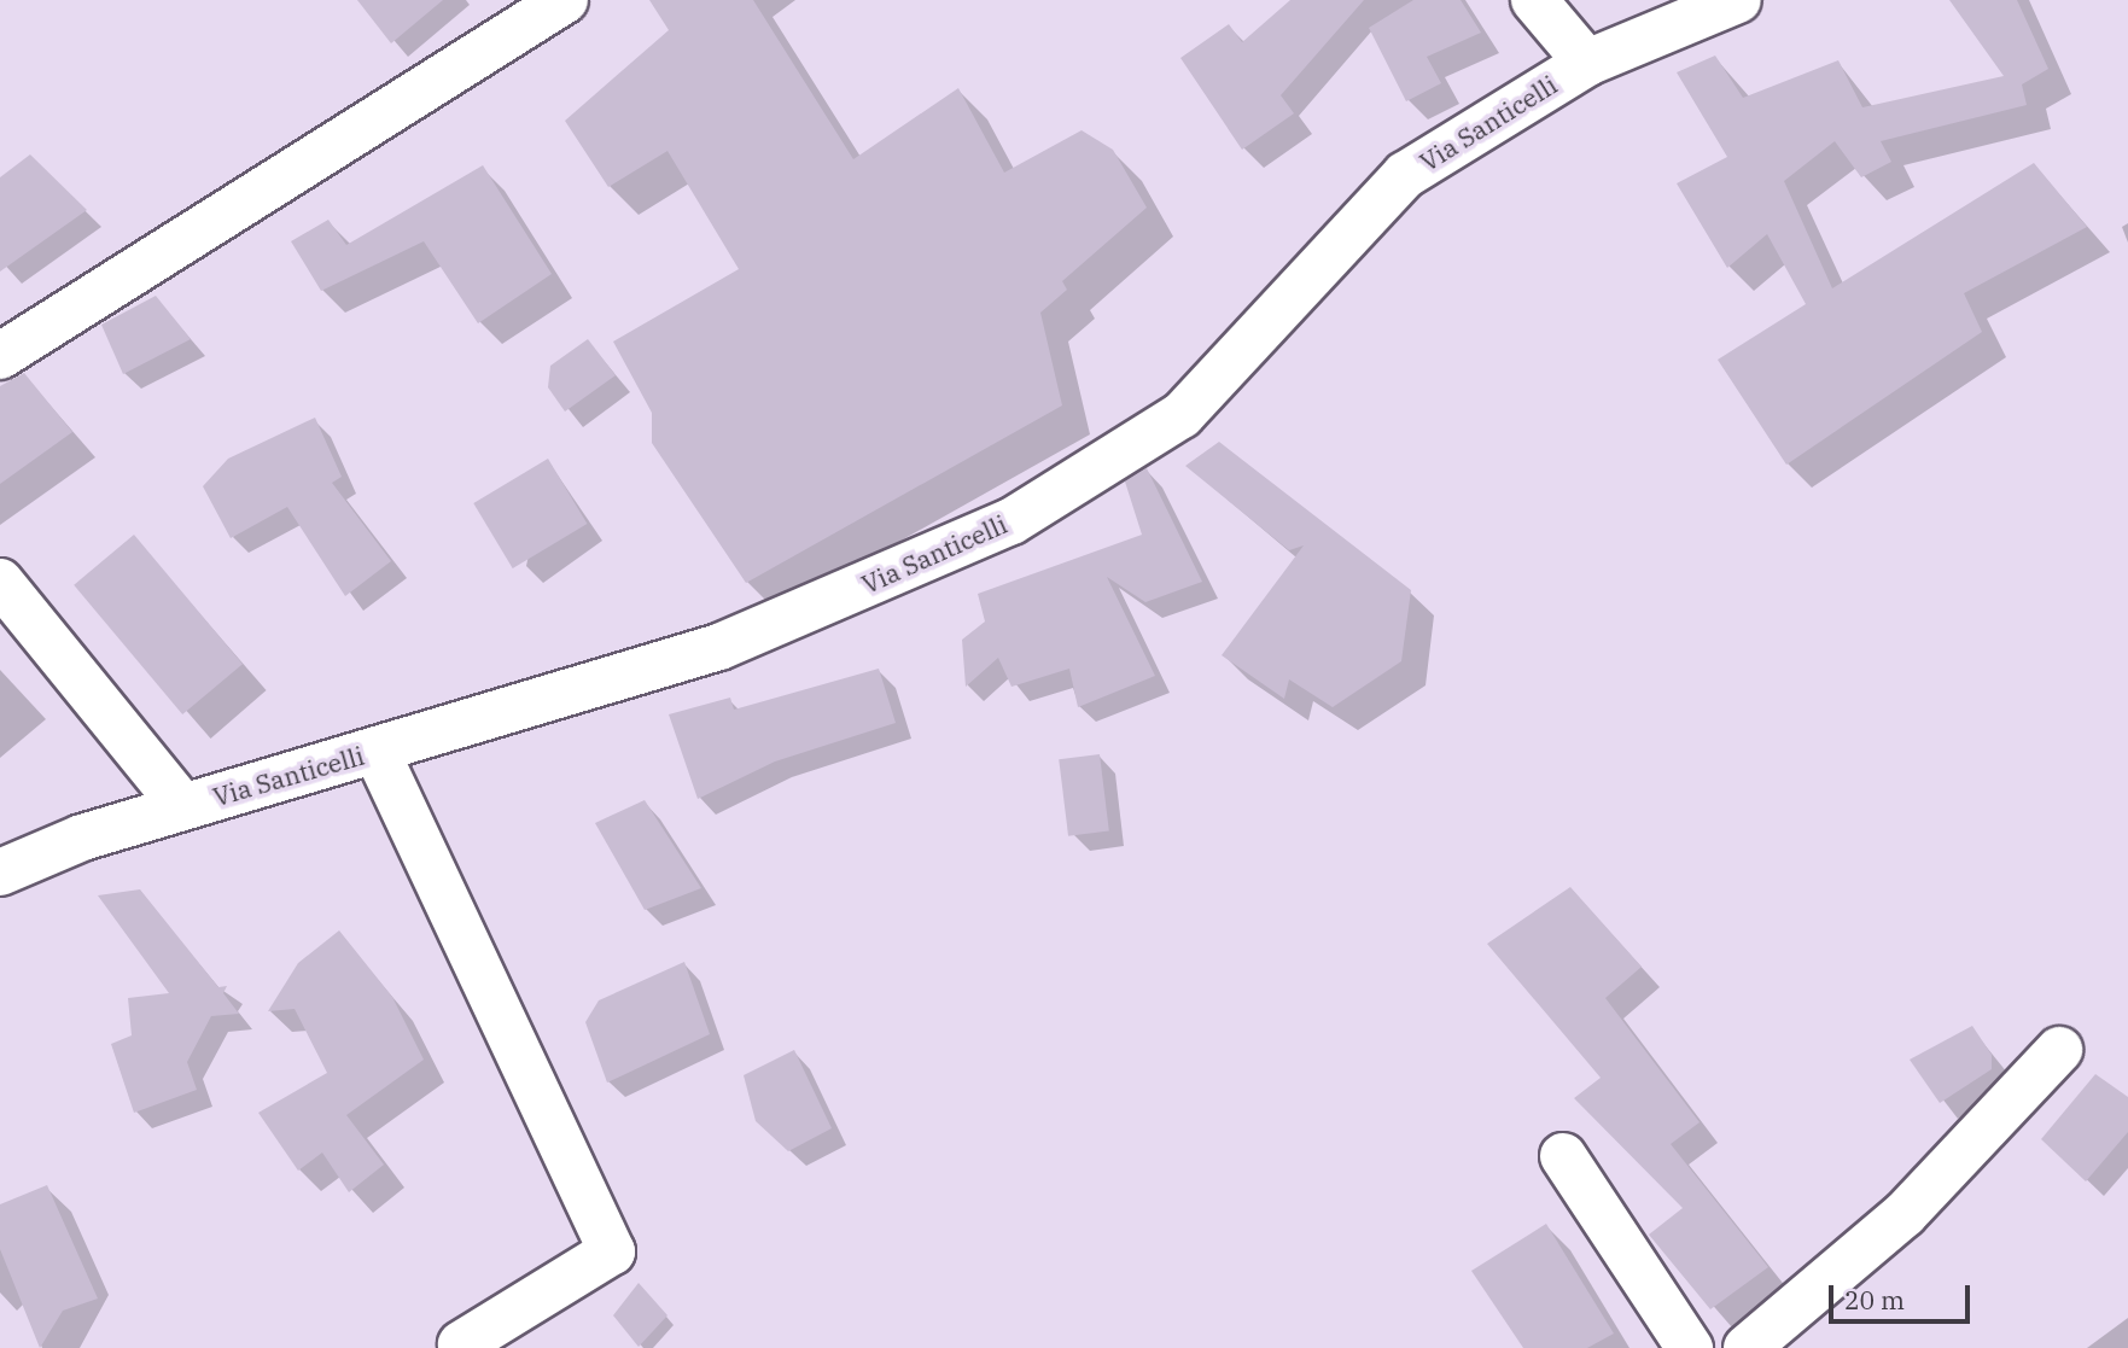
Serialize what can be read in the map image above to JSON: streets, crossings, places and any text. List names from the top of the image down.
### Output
{
  "streets": {
    "street": ["Via Santicelli"]
  },
  "scale_bar": "20 m"
}
